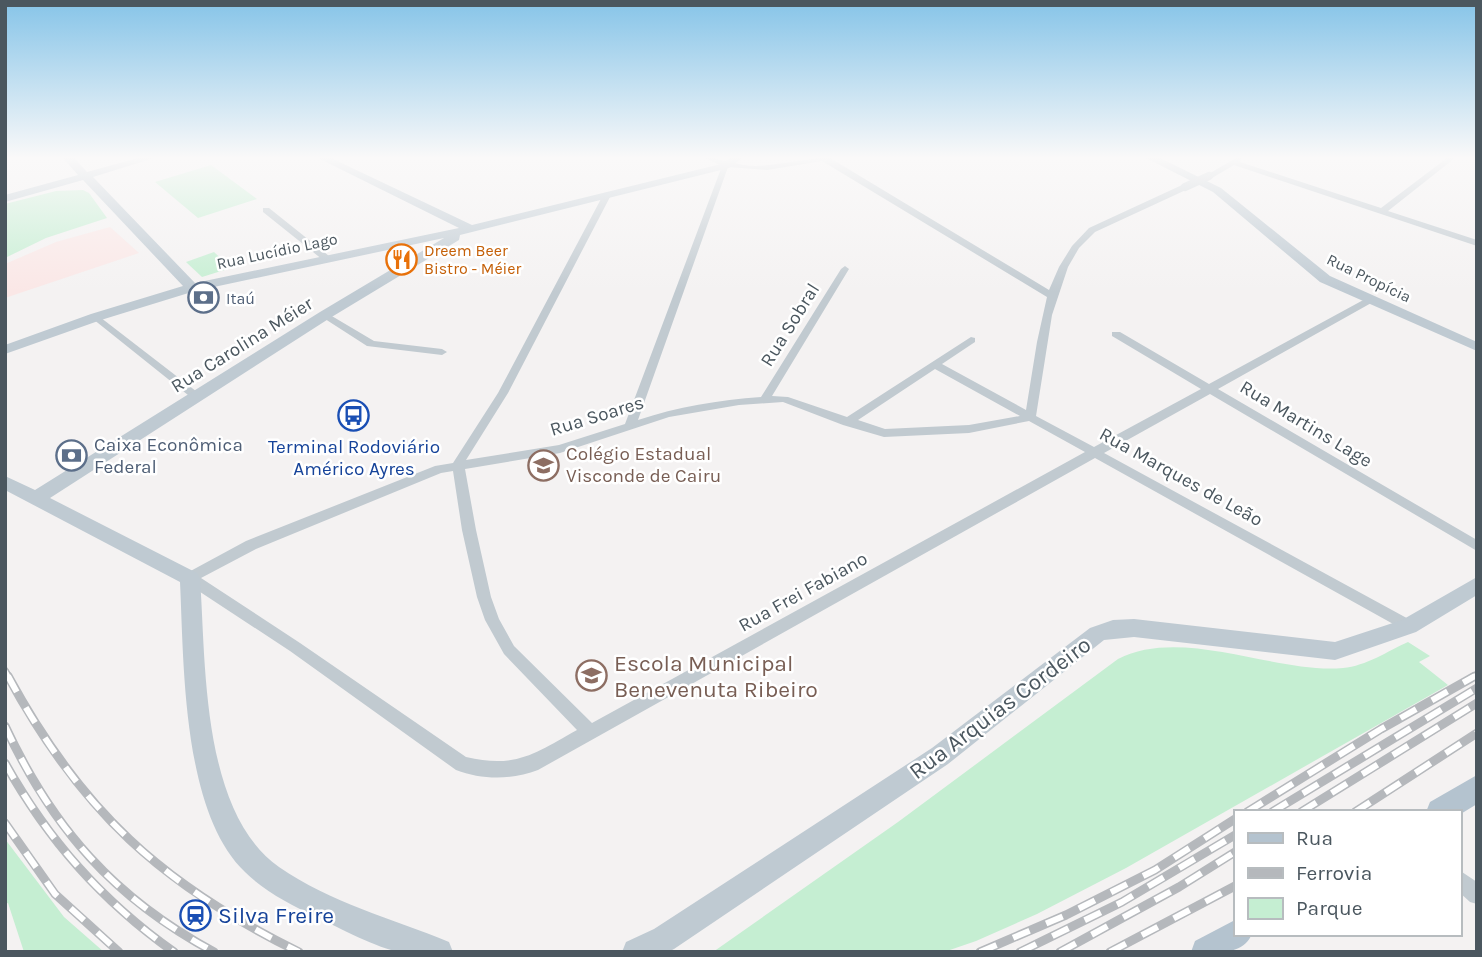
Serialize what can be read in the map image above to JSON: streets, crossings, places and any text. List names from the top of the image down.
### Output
{
  "streets": {
    "street": [
      "Rua Lucídio Lago",
      "Rua Propícia",
      "Rua Sobral",
      "Rua Carolina Méier",
      "Rua Soares",
      "Rua Martins Lage",
      "Rua Marques de Leão",
      "Rua Frei Fabiano",
      "Rua Arquias Cordeiro"
    ]
  },
  "crossings": [
    ["Rua Lucídio Lago", "Rua Carolina Méier"],
    ["Rua Propícia", "Rua Frei Fabiano"],
    ["Rua Sobral", "Rua Soares"],
    ["Rua Soares", "Rua Marques de Leão"],
    ["Rua Soares", "Rua Frei Fabiano"],
    ["Rua Martins Lage", "Rua Frei Fabiano"],
    ["Rua Marques de Leão", "Rua Frei Fabiano"],
    ["Rua Marques de Leão", "Rua Arquias Cordeiro"]
  ],
  "places": {
    "restaurant": ["Dreem Beer Bistro - Méier"],
    "bank": ["Itaú", "Caixa Econômica Federal"],
    "bus stop": ["Terminal Rodoviário Américo Ayres"],
    "school or university": ["Colégio Estadual Visconde de Cairu", "Escola Municipal Benevenuta Ribeiro"],
    "station": ["Silva Freire"]
  },
  "legend": ["Rua", "Ferrovia", "Parque"]
}
